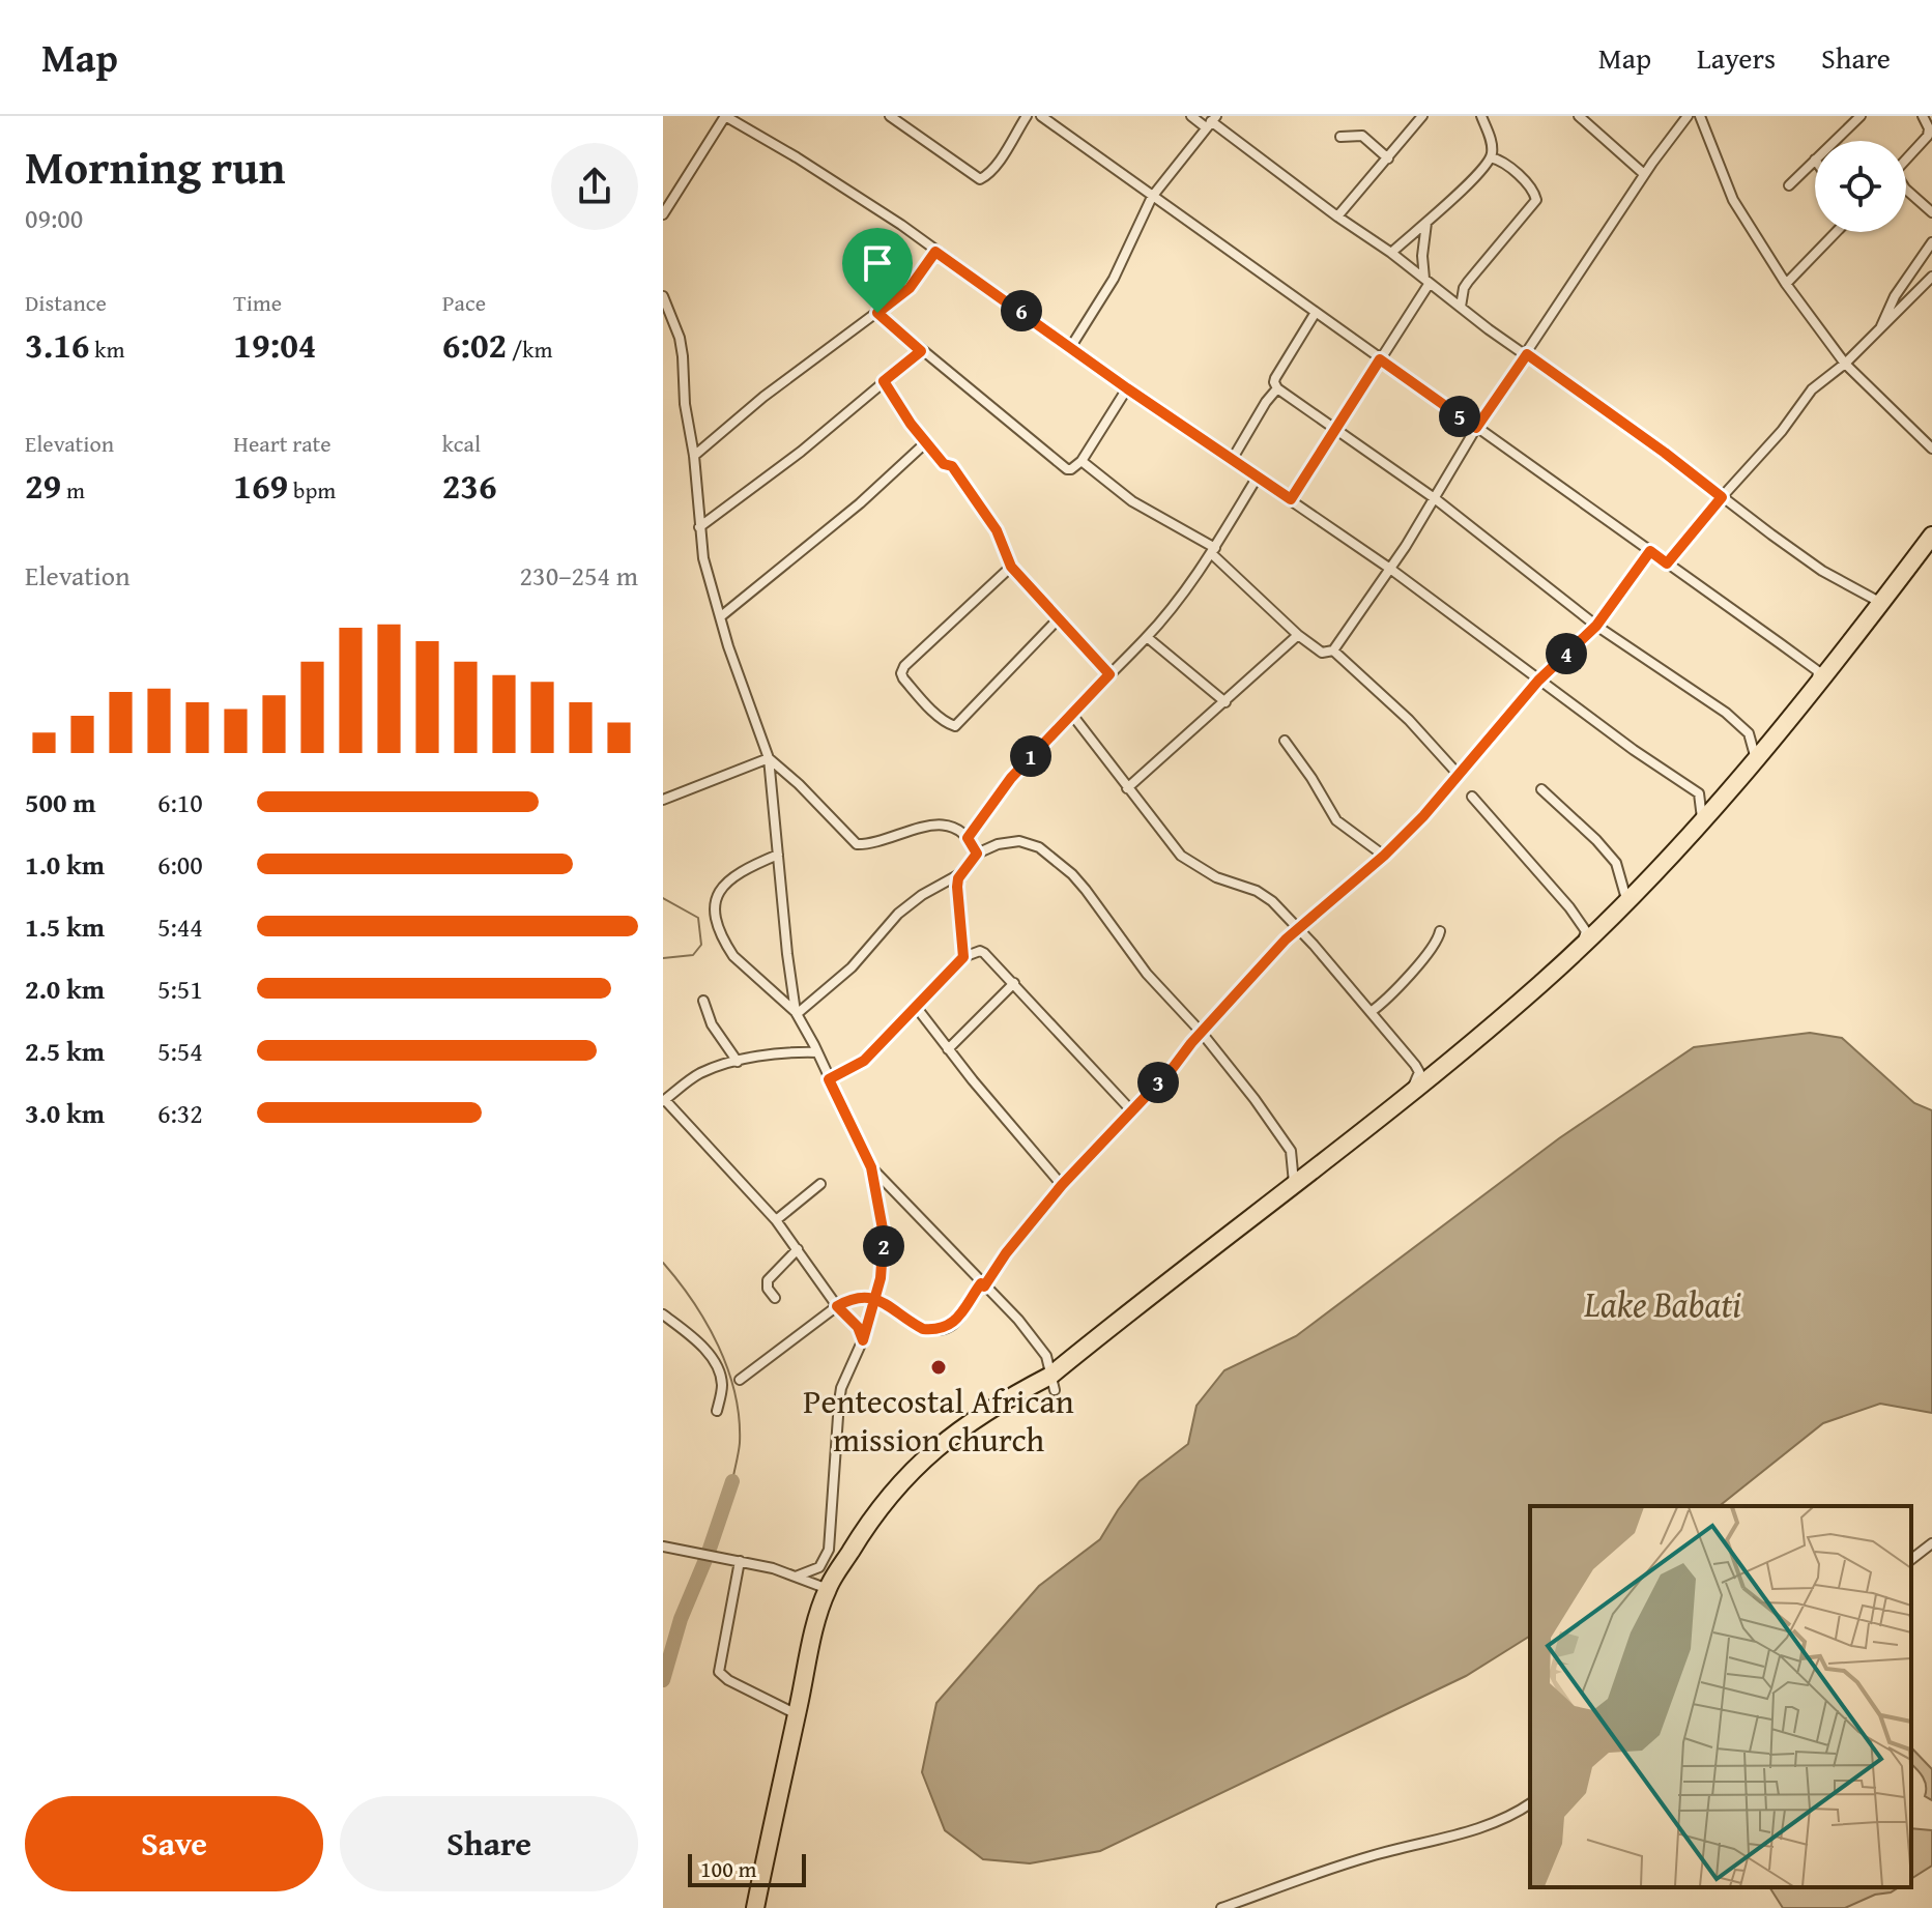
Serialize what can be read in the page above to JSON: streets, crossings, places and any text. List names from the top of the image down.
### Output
{
  "water": ["Lake Babati"],
  "places": ["Pentecostal African mission church"],
  "scale_bar": "100 m",
  "page": {
    "header": "Map",
    "nav": ["Map", "Layers", "Share"],
    "heading": ["Morning run", "09:00"],
    "stats": [
      ["Distance", "3.16 km"],
      ["Time", "19:04"],
      ["Pace", "6:02 /km"],
      ["Elevation", "29 m"],
      ["Heart rate", "169 bpm"],
      ["kcal", "236"]
    ],
    "pins": [
      "6",
      "5",
      "4",
      "1",
      "3",
      "2"
    ],
    "chart": ["Elevation", "230–254 m"],
    "list": [
      {
        "name": "500 m",
        "note": "6:10"
      },
      {
        "name": "1.0 km",
        "note": "6:00"
      },
      {
        "name": "1.5 km",
        "note": "5:44"
      },
      {
        "name": "2.0 km",
        "note": "5:51"
      },
      {
        "name": "2.5 km",
        "note": "5:54"
      },
      {
        "name": "3.0 km",
        "note": "6:32"
      }
    ],
    "buttons": ["Save", "Share"],
    "scale": "100 m"
  }
}
